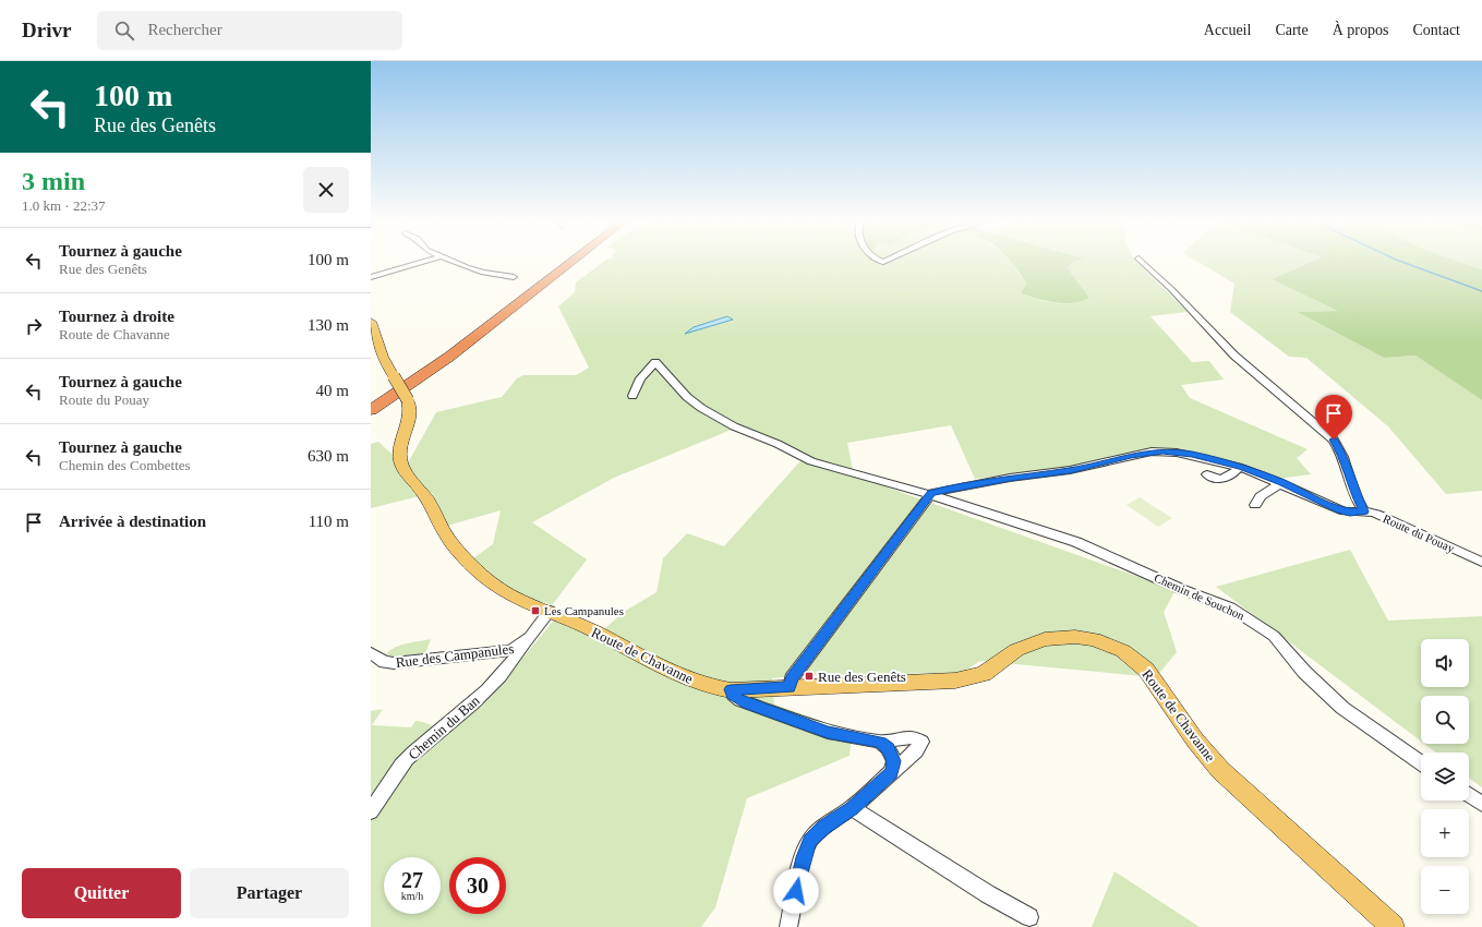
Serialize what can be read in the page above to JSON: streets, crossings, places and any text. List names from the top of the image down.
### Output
{
  "streets": {
    "main road": ["Route de Chavanne"],
    "street": [
      "Route du Pouay",
      "Chemin de Souchon",
      "Rue des Campanules",
      "Chemin du Ban"
    ]
  },
  "crossings": [
    ["Route du Pouay", "Chemin de Souchon"],
    ["Rue des Campanules", "Route de Chavanne"],
    ["Rue des Campanules", "Chemin du Ban"]
  ],
  "places": {
    "transit": ["Les Campanules", "Rue des Genêts"]
  },
  "page": {
    "header": "Drivr",
    "search": "Rechercher",
    "nav": [
      "Accueil",
      "Carte",
      "À propos",
      "Contact"
    ],
    "turn": ["100 m", "Rue des Genêts"],
    "heading": ["3 min", "1.0 km · 22:37"],
    "list": [
      {
        "name": "Tournez à gauche",
        "note": "Rue des Genêts",
        "value": "100 m"
      },
      {
        "name": "Tournez à droite",
        "note": "Route de Chavanne",
        "value": "130 m"
      },
      {
        "name": "Tournez à gauche",
        "note": "Route du Pouay",
        "value": "40 m"
      },
      {
        "name": "Tournez à gauche",
        "note": "Chemin des Combettes",
        "value": "630 m"
      },
      {
        "name": "Arrivée à destination",
        "value": "110 m"
      }
    ],
    "map_buttons": ["+", "−"],
    "speed": "27 km/h",
    "limit": "30",
    "buttons": ["Quitter", "Partager"]
  }
}
